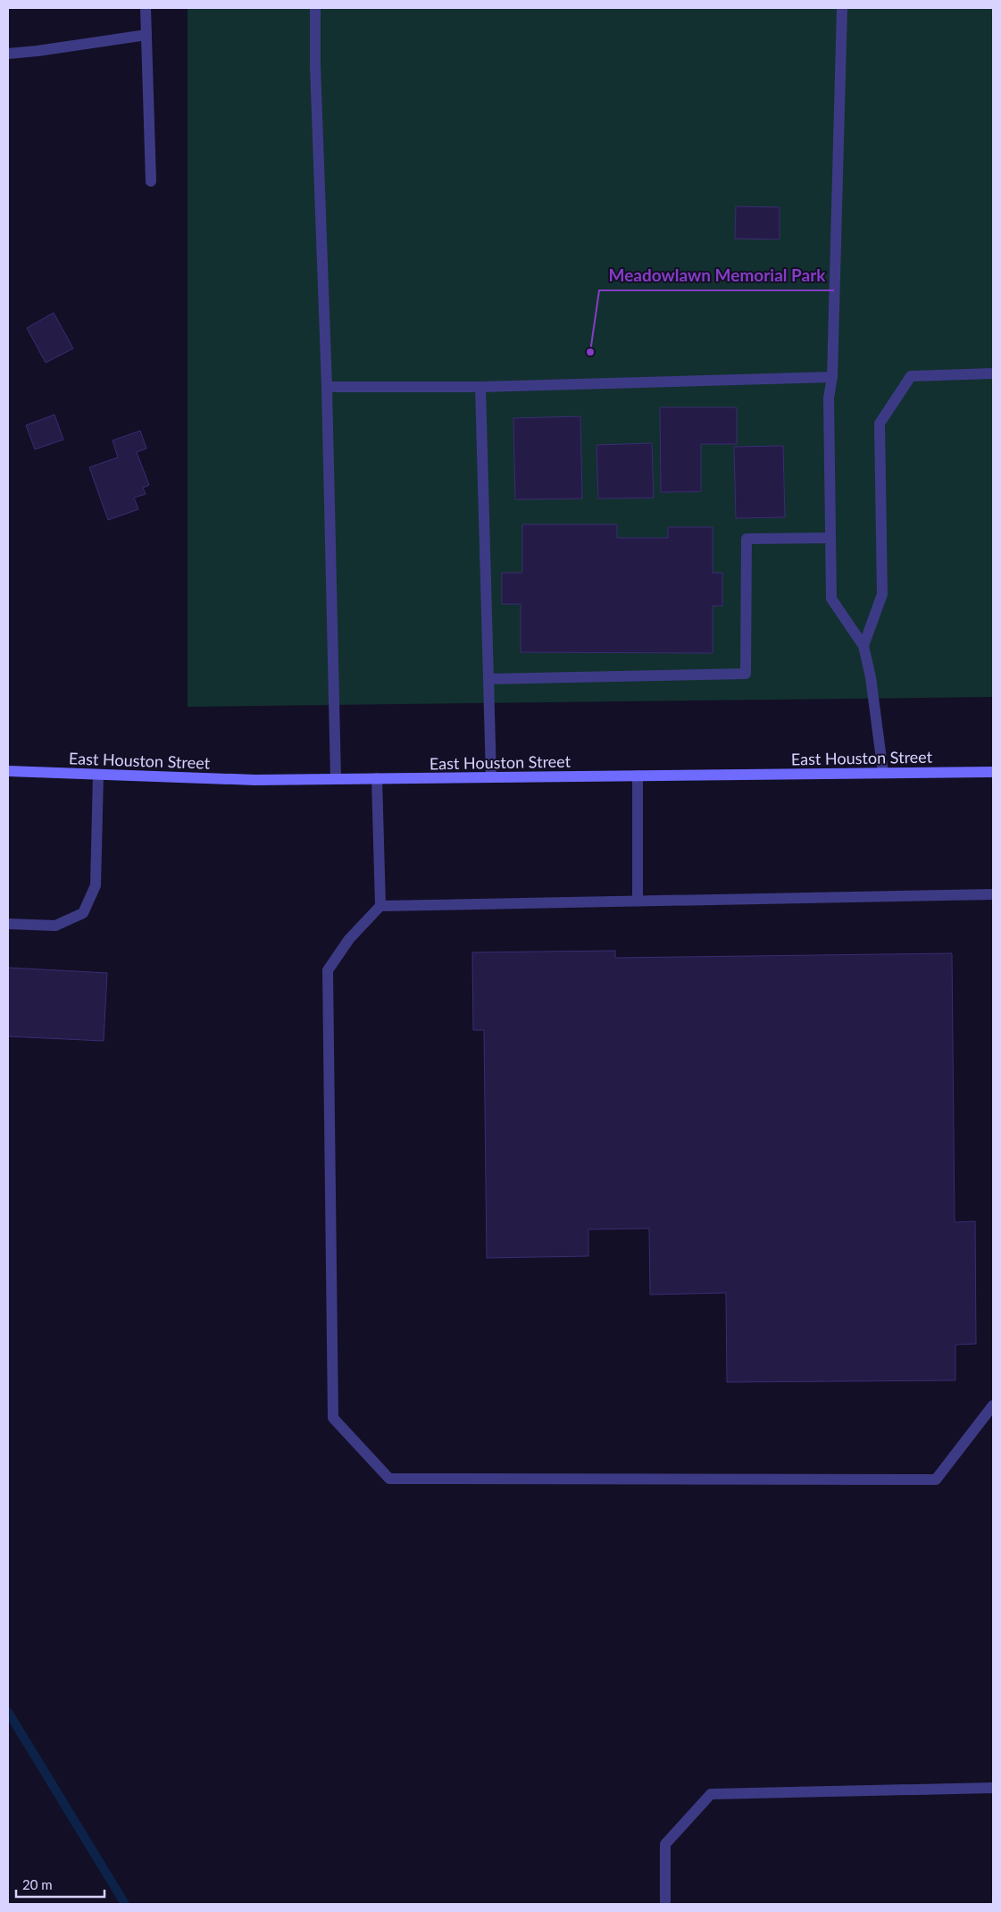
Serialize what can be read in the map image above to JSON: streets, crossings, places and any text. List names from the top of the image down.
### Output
{
  "streets": {
    "main road": ["East Houston Street"]
  },
  "places": ["Meadowlawn Memorial Park"],
  "scale_bar": "20 m"
}
